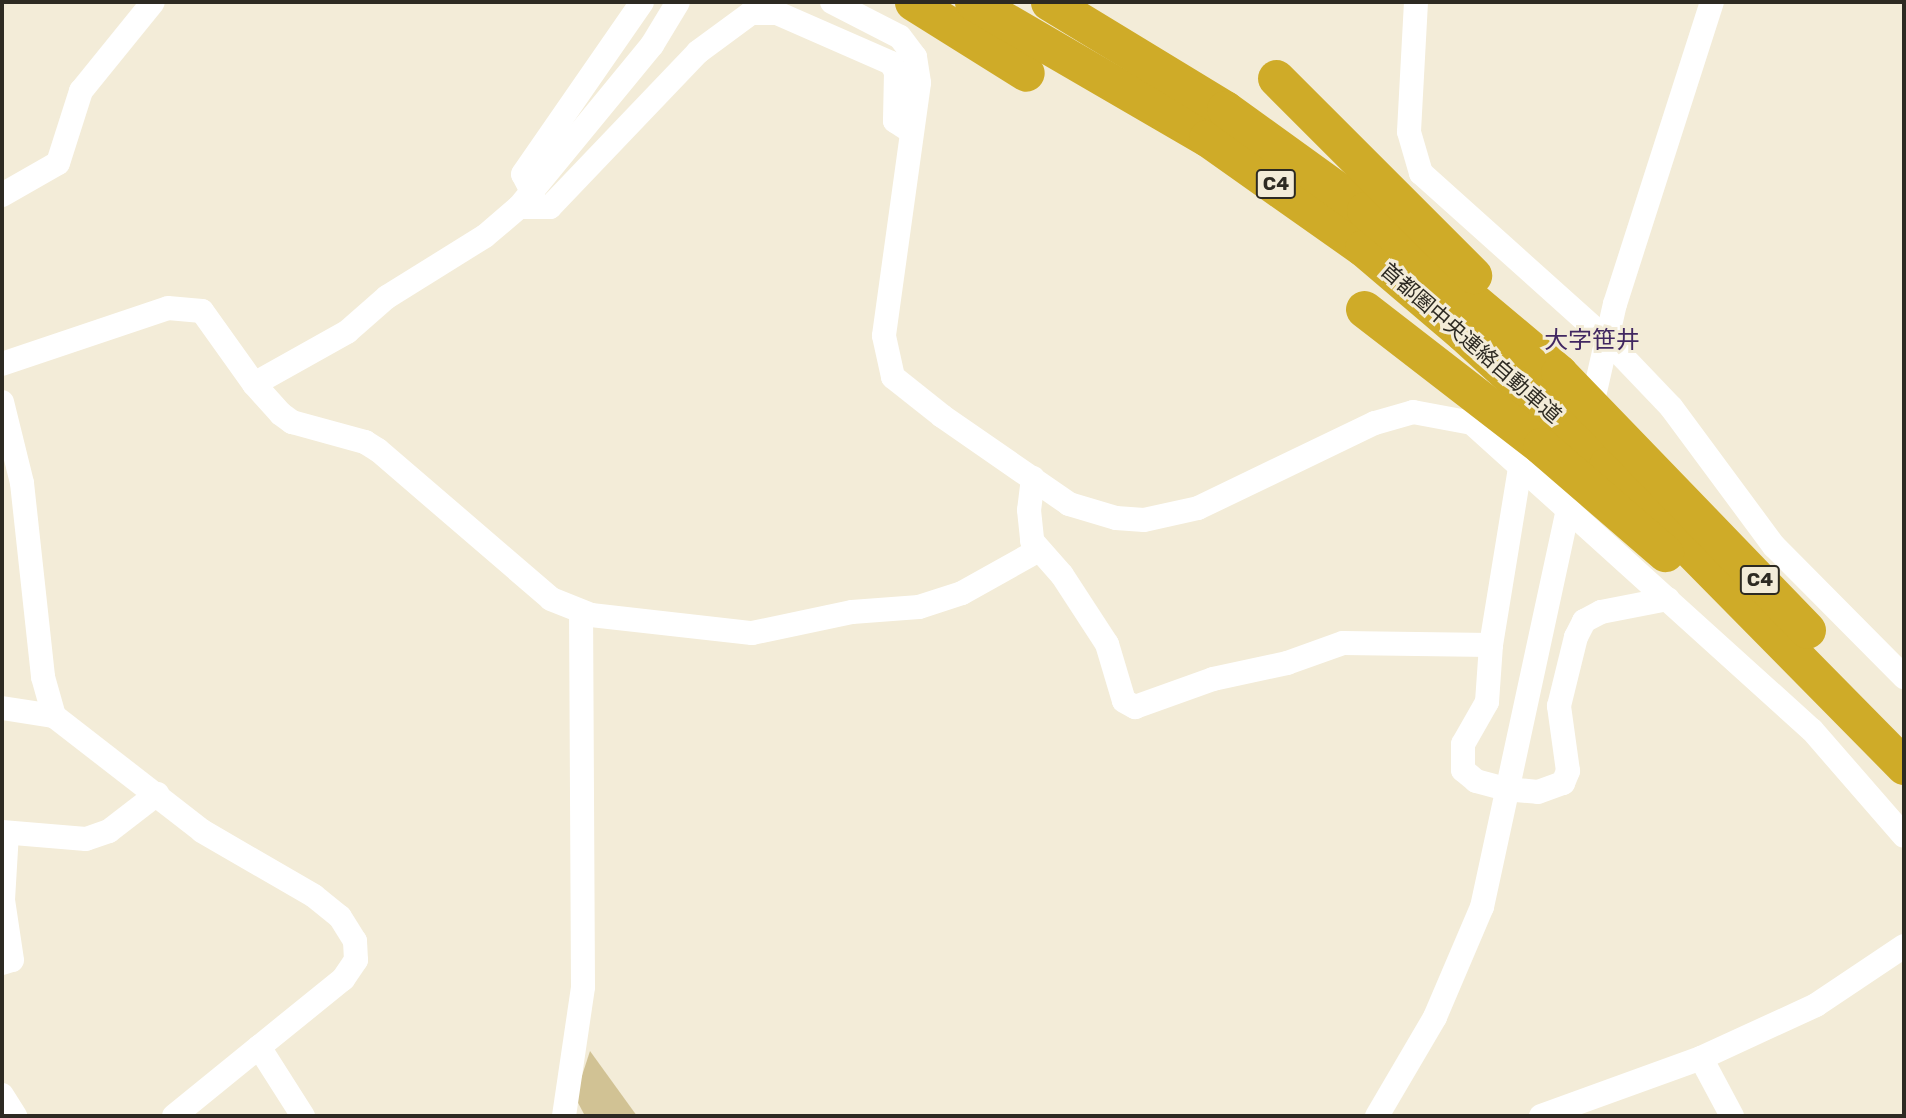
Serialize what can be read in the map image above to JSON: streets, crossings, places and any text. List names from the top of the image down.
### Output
{
  "streets": {
    "highway": ["C4", "首都圏中央連絡自動車道"]
  },
  "districts": ["大字笹井"]
}
